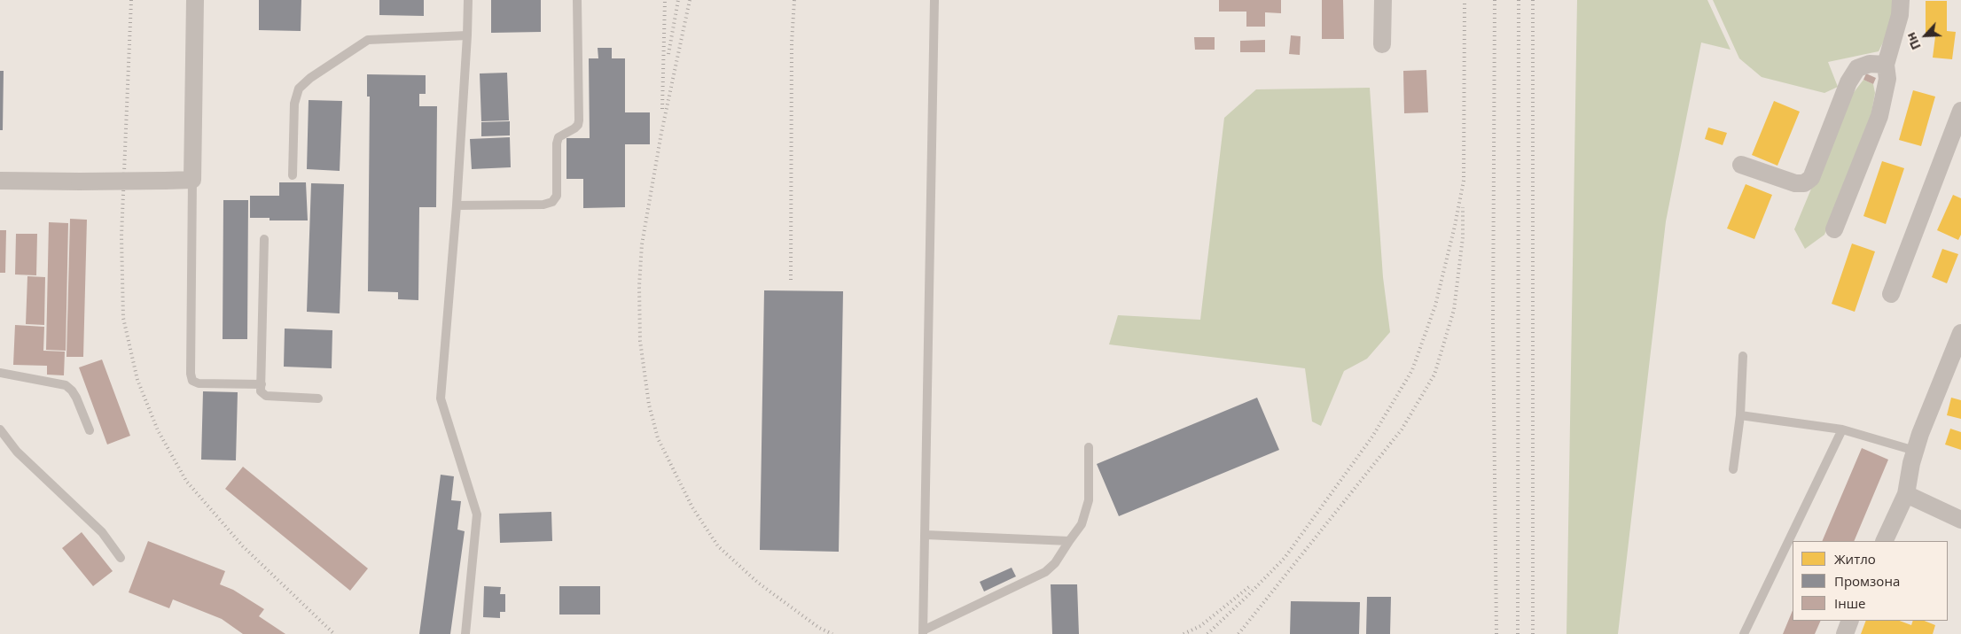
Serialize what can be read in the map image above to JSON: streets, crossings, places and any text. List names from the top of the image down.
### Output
{
  "legend": ["Житло", "Промзона", "Інше"],
  "north": "bottom left"
}
